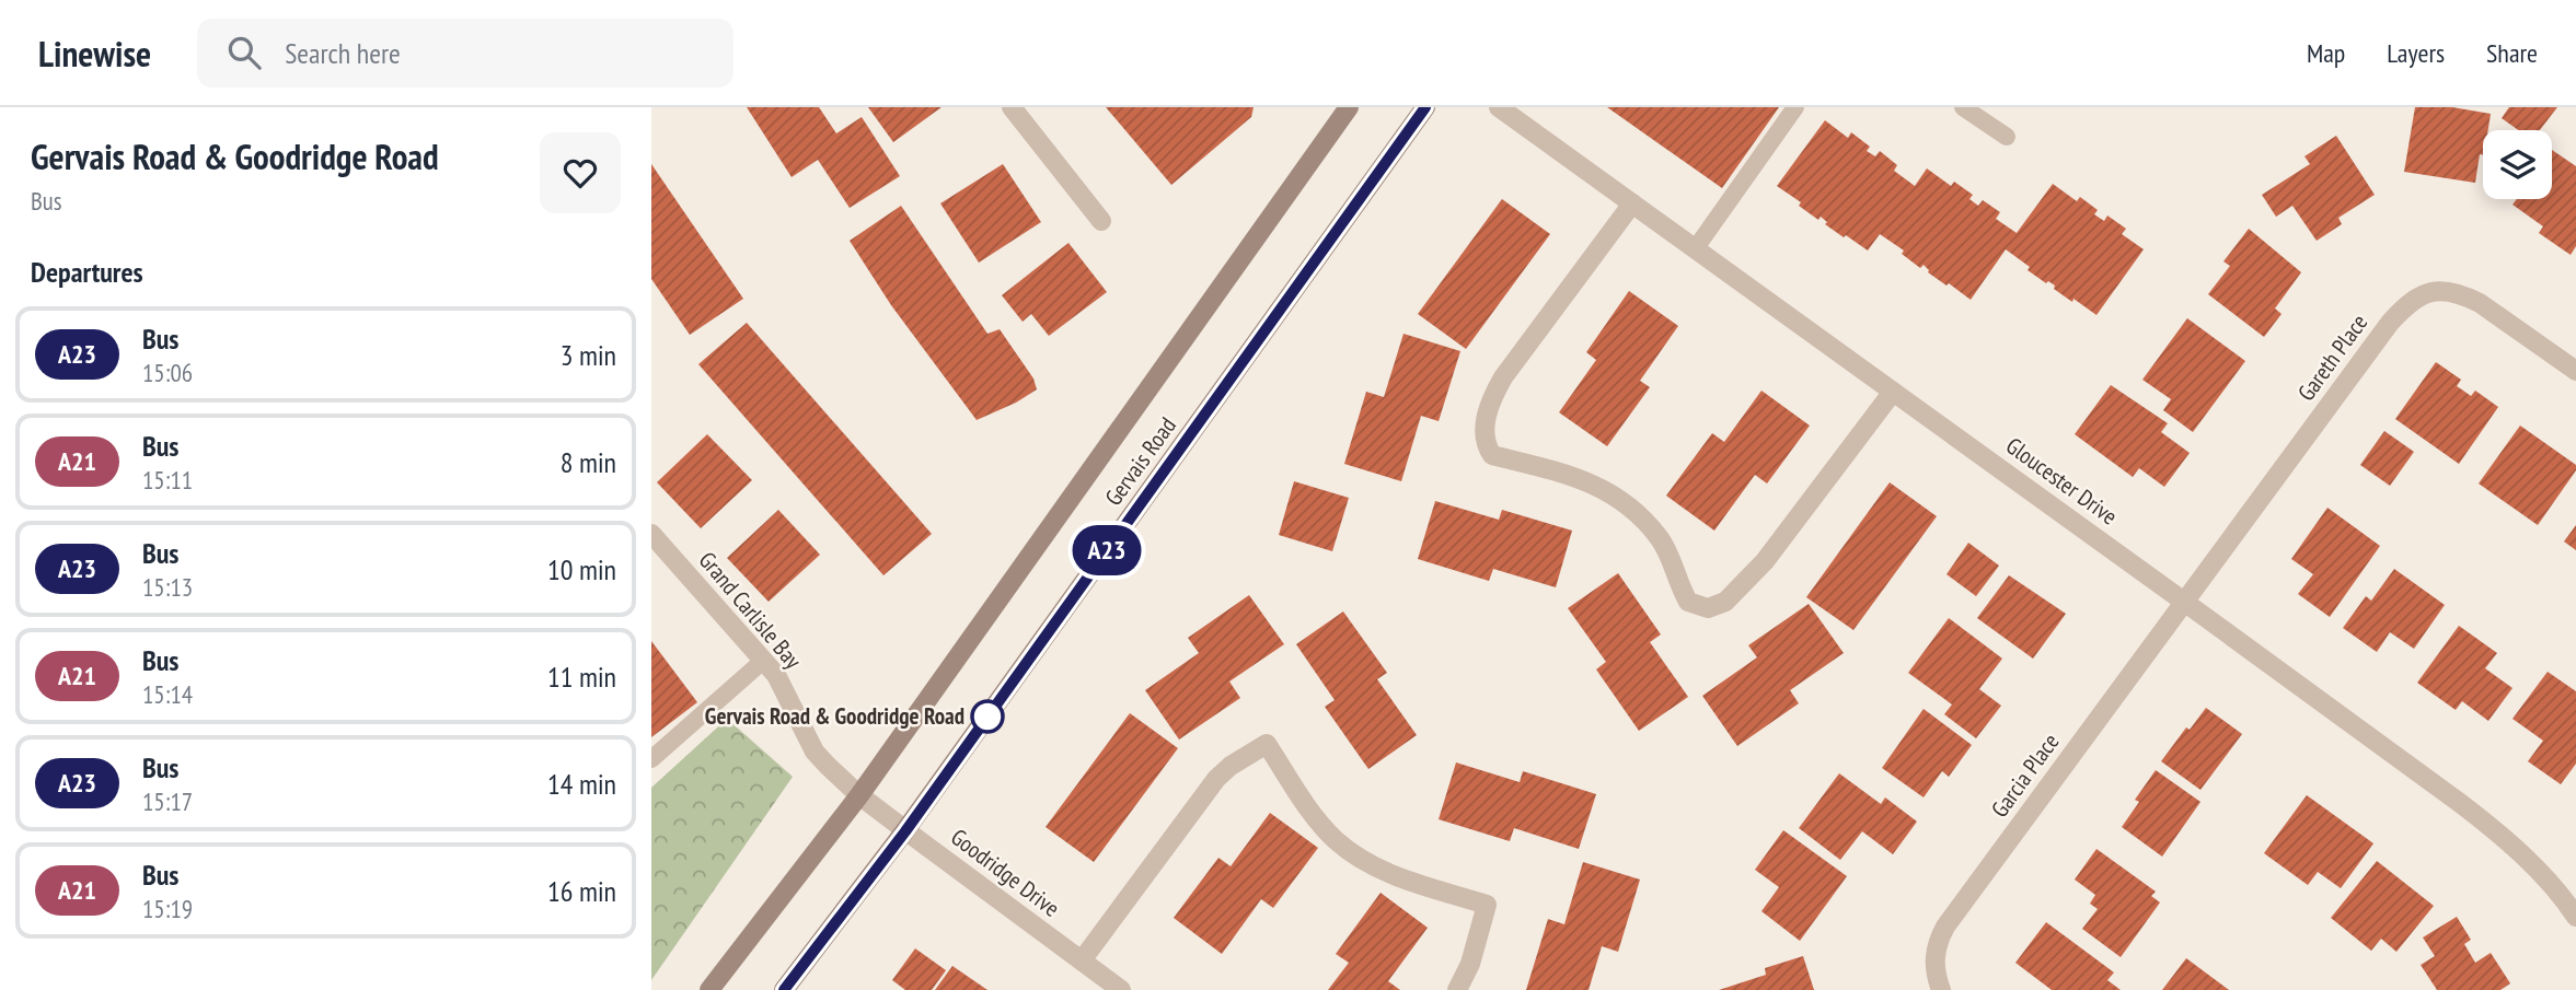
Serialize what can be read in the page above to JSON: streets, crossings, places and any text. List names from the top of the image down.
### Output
{
  "streets": {
    "main road": ["Gervais Road"],
    "street": [
      "Gareth Place",
      "Gloucester Drive",
      "Grand Carlisle Bay",
      "Garcia Place",
      "Goodridge Drive"
    ]
  },
  "crossings": [
    ["Gareth Place", "Gloucester Drive"],
    ["Gareth Place", "Garcia Place"],
    ["Gervais Road", "Grand Carlisle Bay"],
    ["Gervais Road", "Goodridge Drive"],
    ["Gloucester Drive", "Garcia Place"],
    ["Grand Carlisle Bay", "Goodridge Drive"]
  ],
  "places": ["Gervais Road & Goodridge Road"],
  "lines": ["bus line A23"],
  "page": {
    "header": "Linewise",
    "search": "Search here",
    "nav": ["Map", "Layers", "Share"],
    "heading": [
      ["Gervais Road & Goodridge Road", "Bus"],
      "Departures"
    ],
    "on_map": "A23",
    "list": [
      {
        "mark": "A23",
        "name": "Bus",
        "note": "15:06",
        "value": "3 min"
      },
      {
        "mark": "A21",
        "name": "Bus",
        "note": "15:11",
        "value": "8 min"
      },
      {
        "mark": "A23",
        "name": "Bus",
        "note": "15:13",
        "value": "10 min"
      },
      {
        "mark": "A21",
        "name": "Bus",
        "note": "15:14",
        "value": "11 min"
      },
      {
        "mark": "A23",
        "name": "Bus",
        "note": "15:17",
        "value": "14 min"
      },
      {
        "mark": "A21",
        "name": "Bus",
        "note": "15:19",
        "value": "16 min"
      }
    ]
  }
}
